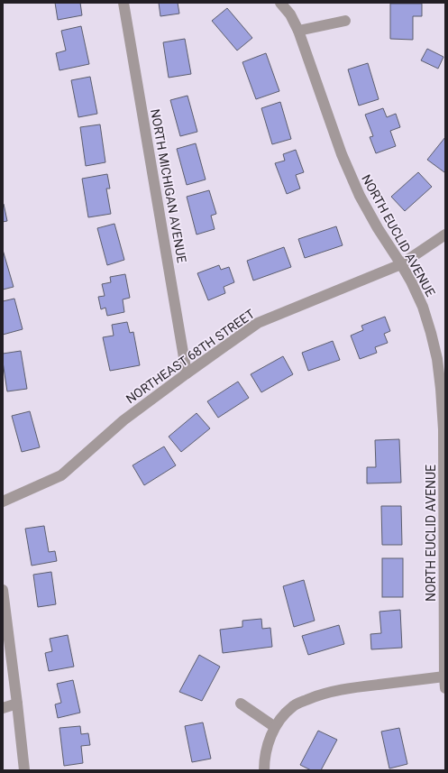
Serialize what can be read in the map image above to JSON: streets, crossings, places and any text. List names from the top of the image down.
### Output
{
  "streets": {
    "street": ["NORTH MICHIGAN AVENUE", "NORTH EUCLID AVENUE", "NORTHEAST 68TH STREET"]
  },
  "crossings": [
    ["NORTH MICHIGAN AVENUE", "NORTHEAST 68TH STREET"],
    ["NORTH EUCLID AVENUE", "NORTHEAST 68TH STREET"]
  ]
}
